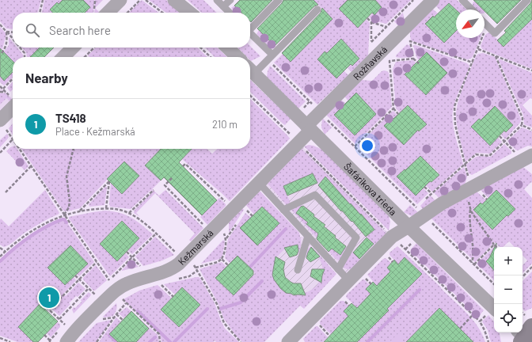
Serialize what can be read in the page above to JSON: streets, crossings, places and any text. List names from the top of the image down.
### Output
{
  "streets": {
    "street": ["Rožňavská", "Šafárikova trieda", "Kežmarská"]
  },
  "crossings": [
    ["Rožňavská", "Šafárikova trieda"],
    ["Rožňavská", "Kežmarská"],
    ["Šafárikova trieda", "Kežmarská"]
  ],
  "north": "bottom left",
  "page": {
    "search": "Search here",
    "heading": "Nearby",
    "list": [
      {
        "mark": "1",
        "name": "TS418",
        "note": "Place · Kežmarská",
        "value": "210 m"
      }
    ],
    "map_buttons": ["+", "−"],
    "pins": "1"
  }
}
